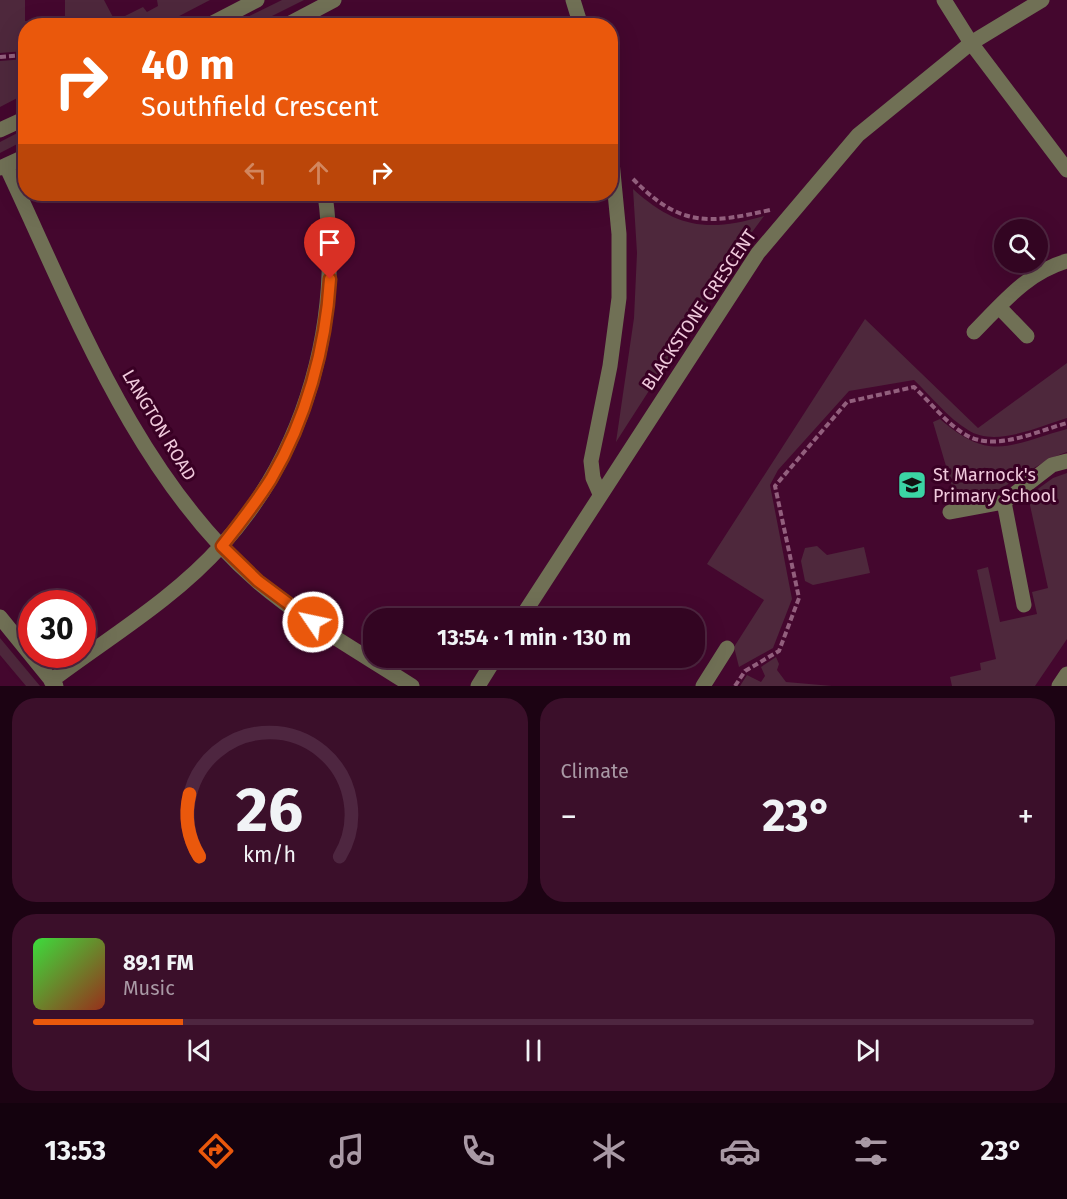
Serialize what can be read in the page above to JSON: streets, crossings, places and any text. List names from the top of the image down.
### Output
{
  "streets": {
    "street": ["BLACKSTONE CRESCENT", "LANGTON ROAD"]
  },
  "places": {
    "school or university": ["St Marnock's Primary School"]
  },
  "page": {
    "turn": ["40 m", "Southfield Crescent"],
    "limit": "30",
    "trip": "13:54 · 1 min · 130 m",
    "tile": "Climate",
    "heat": ["−", "23°", "+"],
    "song": ["89.1 FM", "Music"],
    "tabs": ["13:53", "23°"],
    "gauge": ["26", "km/h"]
  }
}
